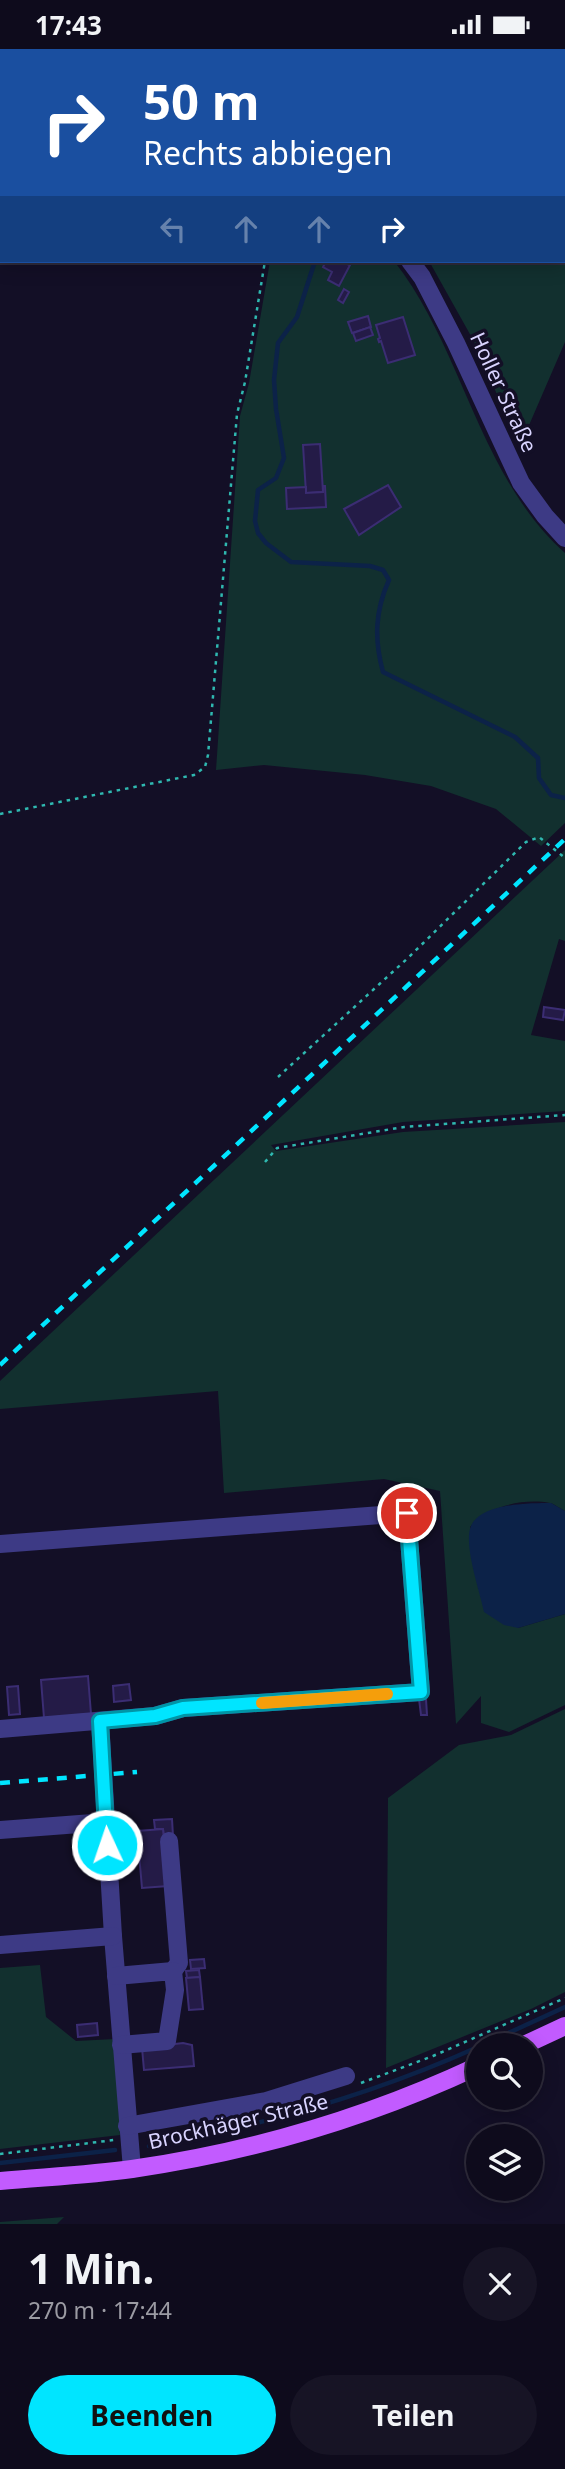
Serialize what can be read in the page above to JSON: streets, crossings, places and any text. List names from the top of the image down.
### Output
{
  "streets": {
    "main road": ["Brockhäger Straße"],
    "street": ["Holler Straße"]
  },
  "page": {
    "status": "17:43",
    "turn": ["50 m", "Rechts abbiegen"],
    "heading": ["1 Min.", "270 m · 17:44"],
    "buttons": ["Beenden", "Teilen"]
  }
}
